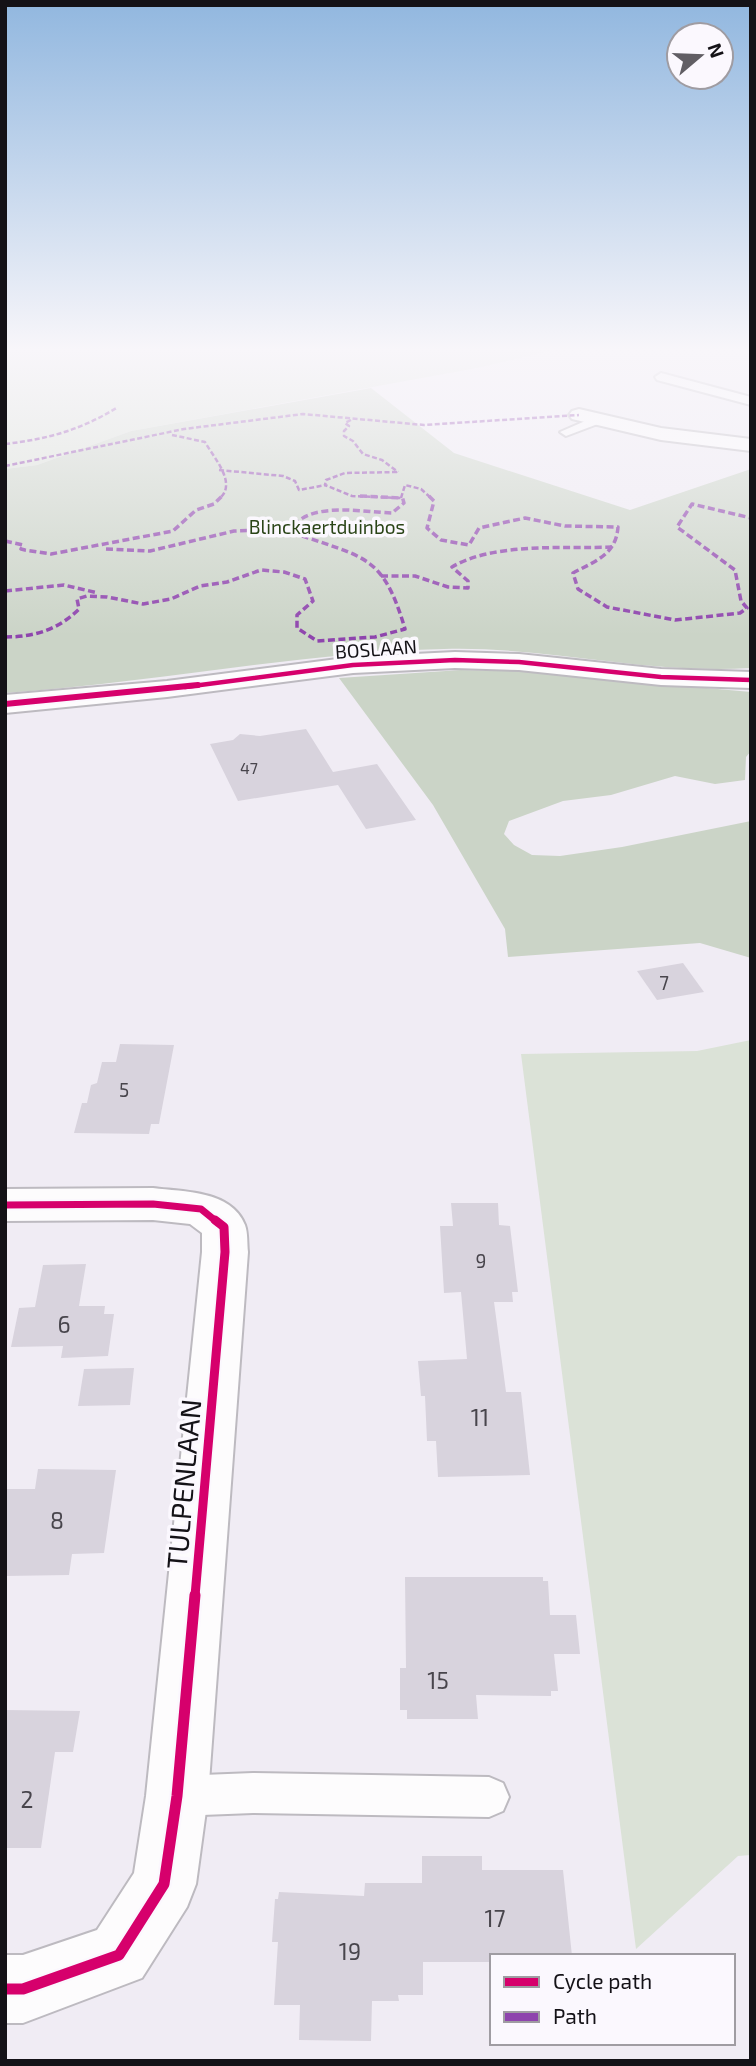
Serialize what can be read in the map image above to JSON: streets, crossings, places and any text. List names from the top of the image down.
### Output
{
  "streets": {
    "street": ["BOSLAAN", "TULPENLAAN"]
  },
  "parks": ["Blinckaertduinbos"],
  "house_numbers": [
    "47",
    "7",
    "5",
    "9",
    "6",
    "11",
    "8",
    "15",
    "2",
    "17",
    "19"
  ],
  "legend": ["Cycle path", "Path"],
  "north": "right"
}
